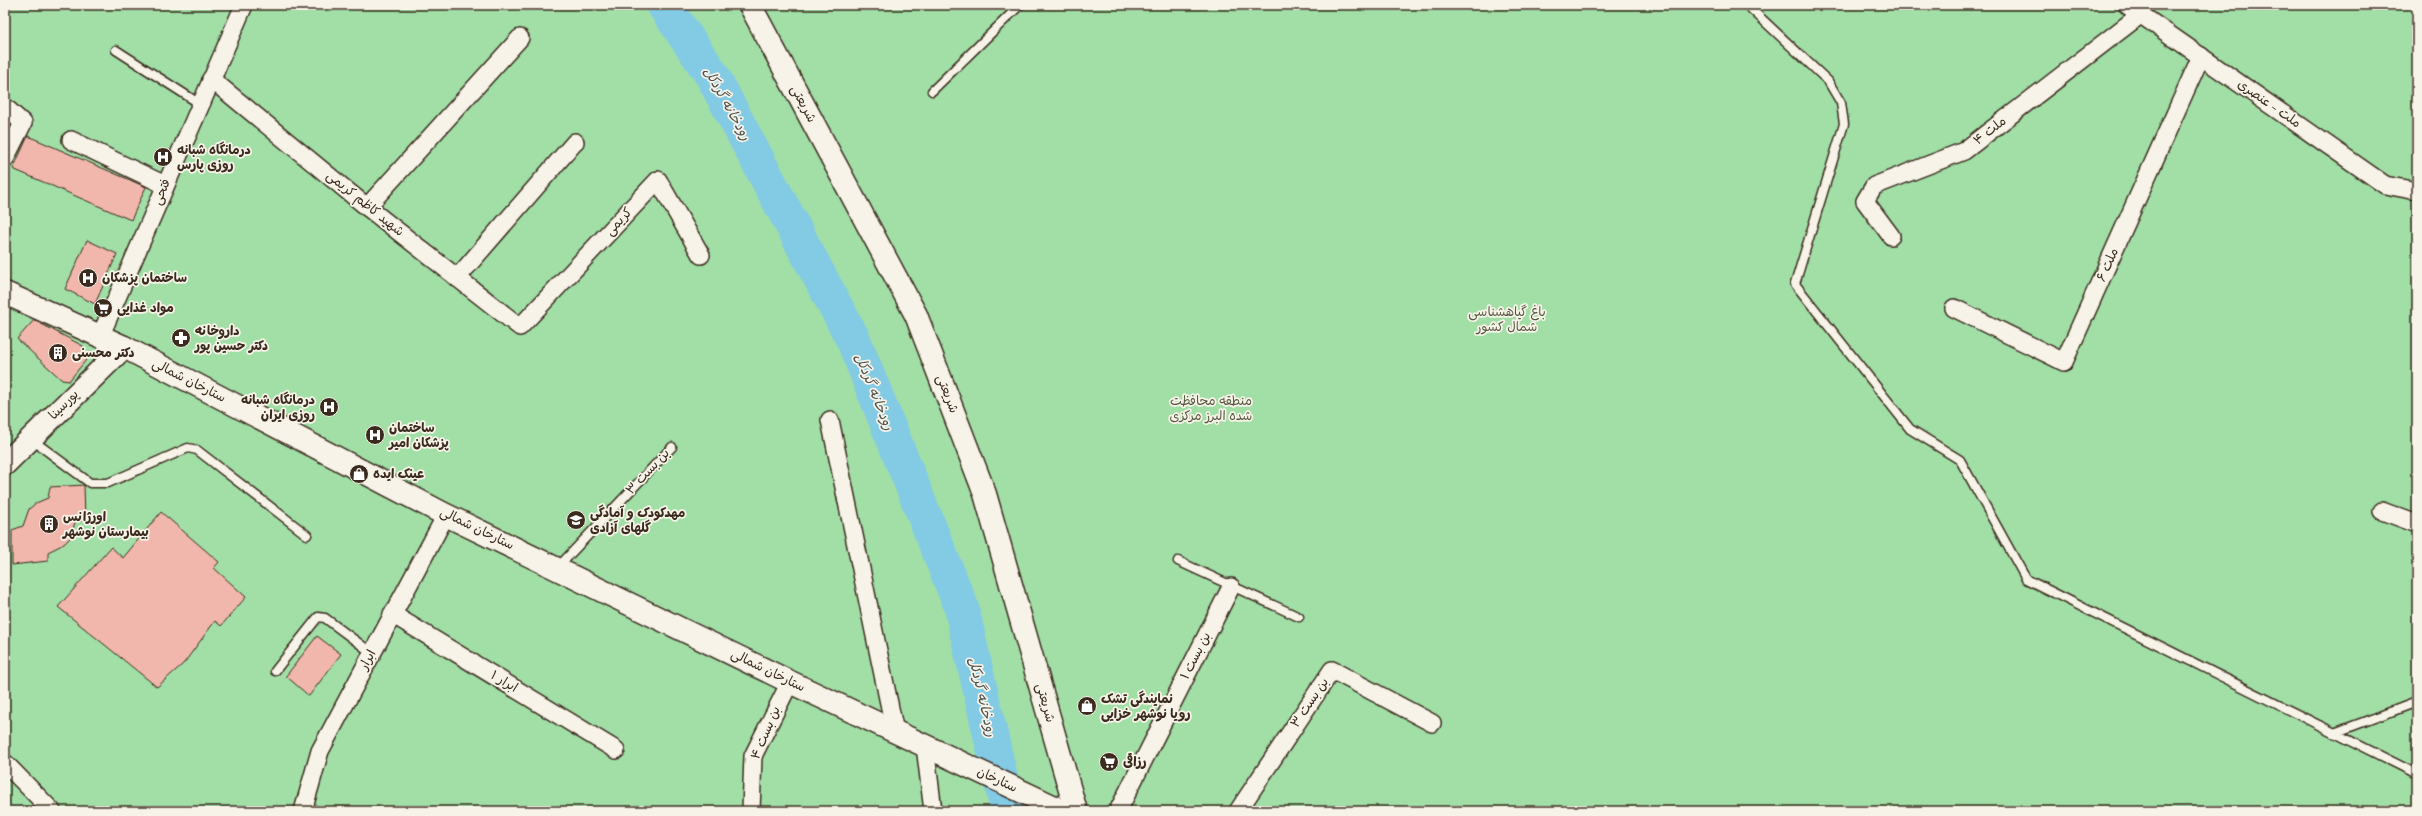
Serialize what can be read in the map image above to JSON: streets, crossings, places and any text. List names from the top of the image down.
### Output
{
  "streets": {
    "main road": [
      "شریعتی",
      "ستارخان شمالی",
      "پورسینا",
      "ستارخان"
    ],
    "street": [
      "ملت - عنصری",
      "ملت ۴",
      "فتحی",
      "شهید کاظم کریمی",
      "کریمی",
      "ملت ۶",
      "بن بست ۳",
      "بن بست ۱",
      "ابرار",
      "ابرار ۱",
      "بن بست ۴"
    ]
  },
  "crossings": [
    ["ملت - عنصری", "ملت ۴"],
    ["ملت - عنصری", "ملت ۶"],
    ["فتحی", "شهید کاظم کریمی"],
    ["فتحی", "ستارخان شمالی"],
    ["شهید کاظم کریمی", "کریمی"],
    ["ستارخان شمالی", "پورسینا"],
    ["ستارخان شمالی", "بن بست ۳"],
    ["ستارخان شمالی", "ابرار"],
    ["ستارخان شمالی", "بن بست ۴"],
    ["ستارخان شمالی", "ستارخان"],
    ["ابرار", "ابرار ۱"]
  ],
  "water": ["رودخانه گردکل"],
  "parks": ["باغ گیاهشناسی شمال کشور", "منطقه محافظت شده البرز مرکزی"],
  "places": {
    "hospital": [
      "درمانگاه شبانه روزی پارس",
      "ساختمان پزشکان",
      "درمانگاه شبانه روزی ایران",
      "ساختمان پزشکان امیر"
    ],
    "supermarket": ["مواد غذایی", "رزاقی"],
    "pharmacy": ["داروخانه دکتر حسین پور"],
    "building": ["دکتر محسنی", "اورژانس بیمارستان نوشهر"],
    "shop": ["عینک ایده", "نمایندگی تشک رویا نوشهر خزایی"],
    "school or university": ["مهدکودک و آمادگی گلهای آزادی"]
  }
}
